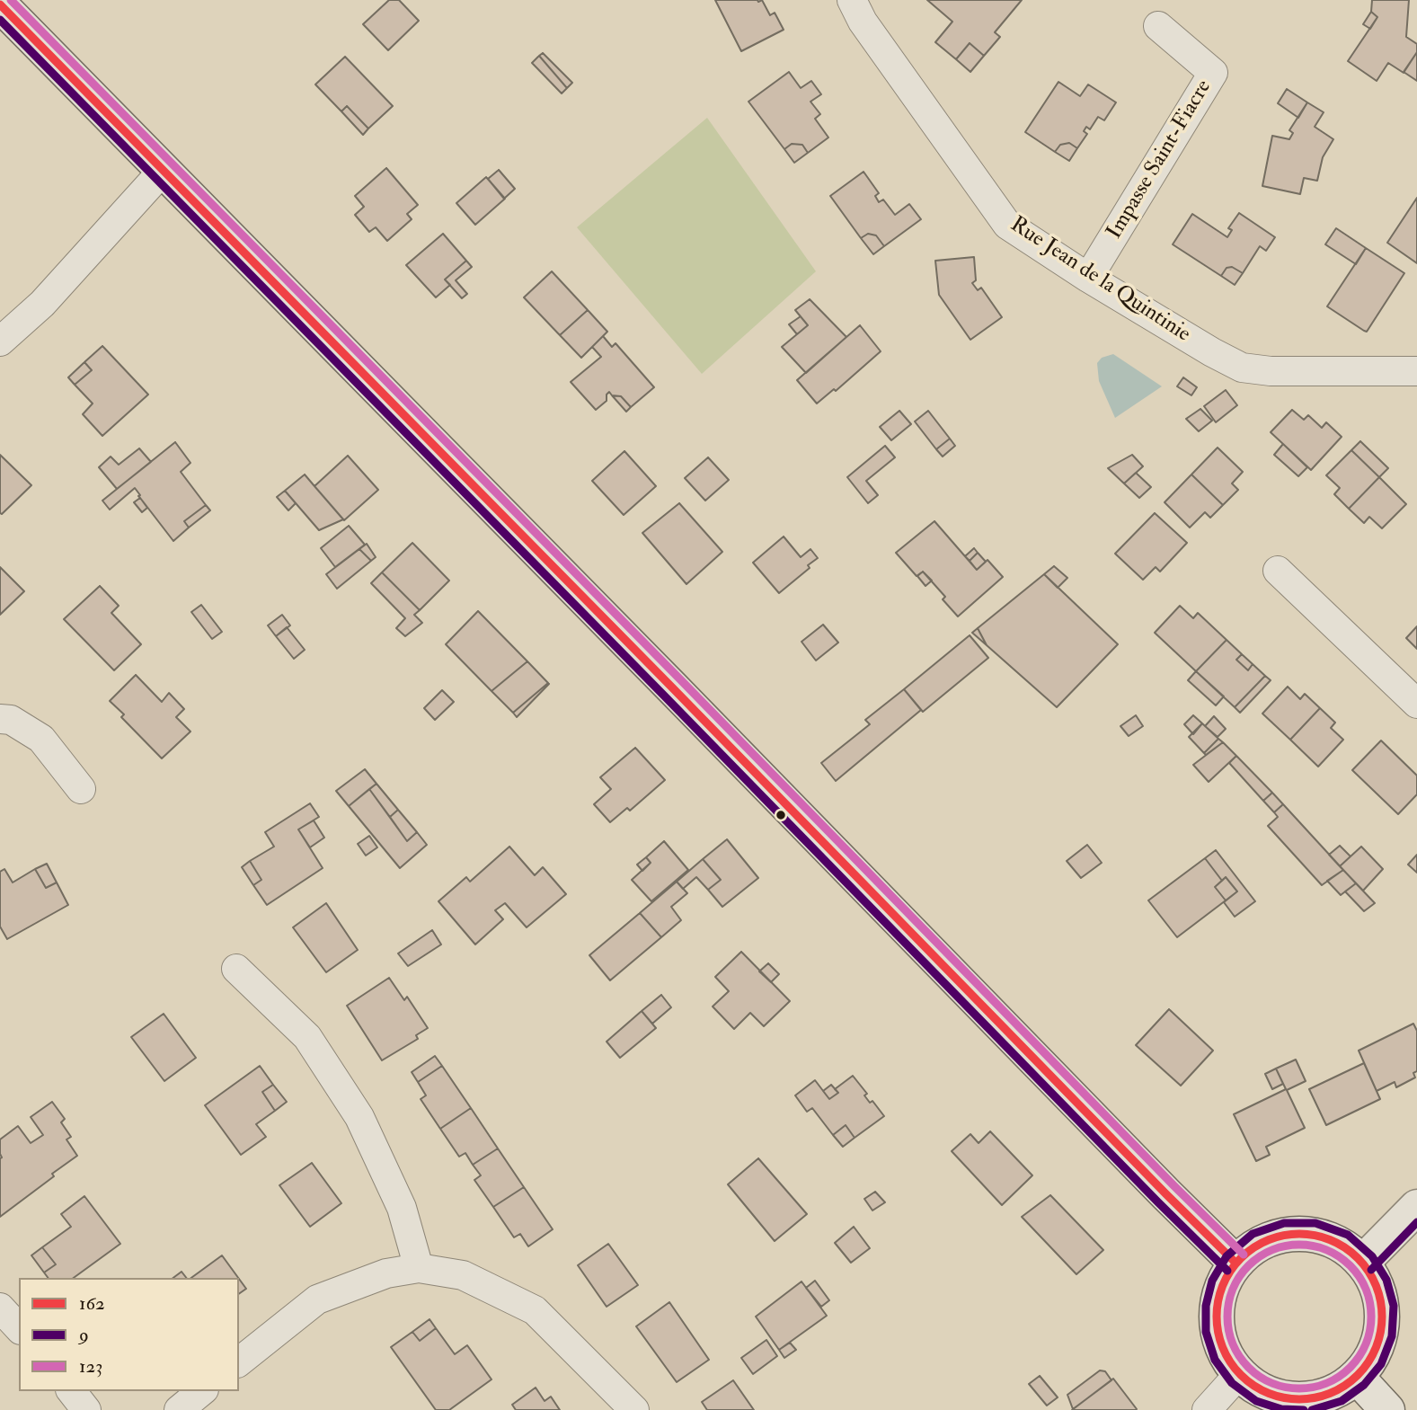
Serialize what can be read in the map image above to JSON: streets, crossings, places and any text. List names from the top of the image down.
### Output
{
  "streets": {
    "street": ["Impasse Saint-Fiacre", "Rue Jean de la Quintinie"]
  },
  "crossings": [
    ["Impasse Saint-Fiacre", "Rue Jean de la Quintinie"]
  ],
  "lines": ["transit line 123", "transit line 162", "transit line 9"],
  "legend": ["162", "9", "123"]
}
